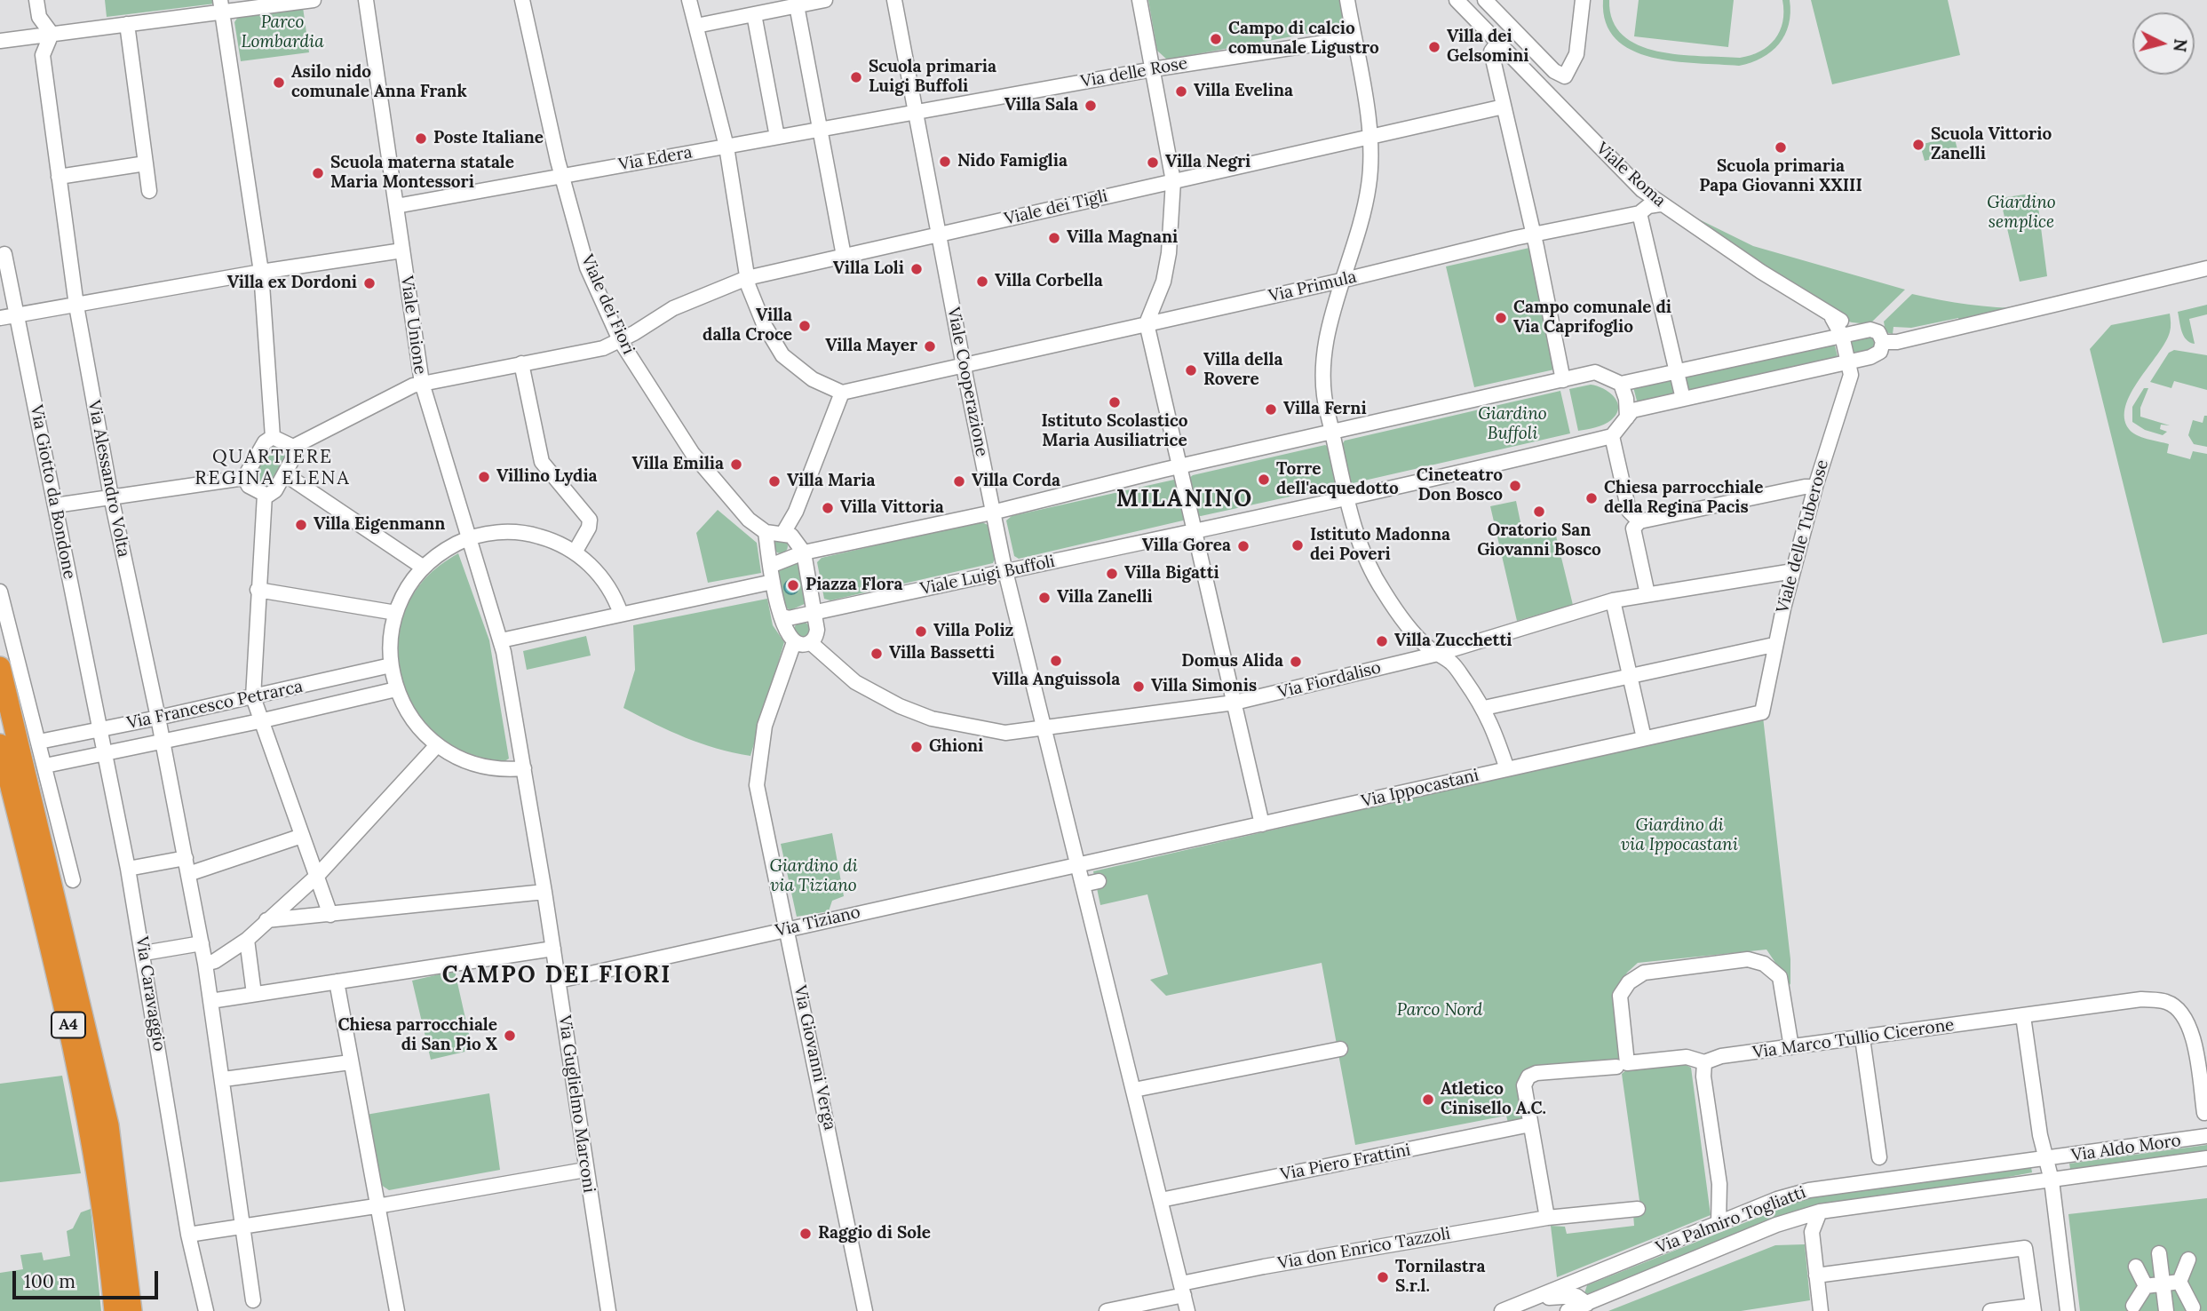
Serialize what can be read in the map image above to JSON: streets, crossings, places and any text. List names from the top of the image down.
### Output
{
  "streets": {
    "highway": ["A4"],
    "street": [
      "Via delle Rose",
      "Via Edera",
      "Viale Roma",
      "Viale dei Tigli",
      "Via Primula",
      "Viale dei Fiori",
      "Viale Unione",
      "Viale Cooperazione",
      "Via Alessandro Volta",
      "Via Giotto da Bondone",
      "Viale delle Tuberose",
      "Viale Luigi Buffoli",
      "Via Fiordaliso",
      "Via Francesco Petrarca",
      "Via Ippocastani",
      "Via Tiziano",
      "Via Caravaggio",
      "Via Marco Tullio Cicerone",
      "Via Giovanni Verga",
      "Via Guglielmo Marconi",
      "Via Aldo Moro",
      "Via Piero Frattini",
      "Via Palmiro Togliatti",
      "Via don Enrico Tazzoli"
    ]
  },
  "crossings": [
    ["Via delle Rose", "Via Edera"],
    ["Via delle Rose", "Viale Cooperazione"],
    ["Via Edera", "Viale dei Fiori"],
    ["Via Edera", "Viale Unione"],
    ["Via Edera", "Viale Cooperazione"],
    ["Viale Roma", "Via Primula"],
    ["Viale Roma", "Viale delle Tuberose"],
    ["Viale dei Tigli", "Viale dei Fiori"],
    ["Viale dei Tigli", "Viale Unione"],
    ["Viale dei Tigli", "Viale Cooperazione"],
    ["Via Primula", "Viale Cooperazione"],
    ["Viale Unione", "Via Guglielmo Marconi"],
    ["Viale Cooperazione", "Viale Luigi Buffoli"],
    ["Viale Cooperazione", "Via Fiordaliso"],
    ["Viale Cooperazione", "Via Ippocastani"],
    ["Viale Cooperazione", "Via Tiziano"],
    ["Viale Cooperazione", "Via Piero Frattini"],
    ["Viale Cooperazione", "Via don Enrico Tazzoli"],
    ["Via Alessandro Volta", "Via Francesco Petrarca"],
    ["Via Giotto da Bondone", "Via Francesco Petrarca"],
    ["Via Giotto da Bondone", "Via Caravaggio"],
    ["Viale delle Tuberose", "Via Fiordaliso"],
    ["Viale delle Tuberose", "Via Ippocastani"],
    ["Via Francesco Petrarca", "Via Caravaggio"],
    ["Via Ippocastani", "Via Tiziano"],
    ["Via Tiziano", "Via Giovanni Verga"],
    ["Via Tiziano", "Via Guglielmo Marconi"],
    ["Via Aldo Moro", "Via Palmiro Togliatti"]
  ],
  "districts": ["QUARTIERE REGINA ELENA", "MILANINO", "CAMPO DEI FIORI"],
  "parks": [
    "Parco Lombardia",
    "Giardino semplice",
    "Giardino Buffoli",
    "Giardino di via Ippocastani",
    "Giardino di via Tiziano",
    "Parco Nord"
  ],
  "places": [
    "Campo di calcio comunale Ligustro",
    "Villa dei Gelsomini",
    "Scuola primaria Luigi Buffoli",
    "Asilo nido comunale Anna Frank",
    "Villa Evelina",
    "Villa Sala",
    "Poste Italiane",
    "Scuola Vittorio Zanelli",
    "Scuola primaria Papa Giovanni XXIII",
    "Nido Famiglia",
    "Villa Negri",
    "Scuola materna statale Maria Montessori",
    "Villa Magnani",
    "Villa Loli",
    "Villa Corbella",
    "Villa ex Dordoni",
    "Campo comunale di Via Caprifoglio",
    "Villa dalla Croce",
    "Villa Mayer",
    "Villa della Rovere",
    "Istituto Scolastico Maria Ausiliatrice",
    "Villa Ferni",
    "Villa Emilia",
    "Villino Lydia",
    "Torre dell'acquedotto",
    "Villa Maria",
    "Villa Corda",
    "Cineteatro Don Bosco",
    "Chiesa parrocchiale della Regina Pacis",
    "Villa Vittoria",
    "Oratorio San Giovanni Bosco",
    "Villa Eigenmann",
    "Istituto Madonna dei Poveri",
    "Villa Gorea",
    "Villa Bigatti",
    "Piazza Flora",
    "Villa Zanelli",
    "Villa Poliz",
    "Villa Zucchetti",
    "Villa Bassetti",
    "Villa Anguissola",
    "Domus Alida",
    "Villa Simonis",
    "Ghioni",
    "Chiesa parrocchiale di San Pio X",
    "Atletico Cinisello A.C.",
    "Raggio di Sole",
    "Tornilastra S.r.l."
  ],
  "scale_bar": "100 m",
  "north": "right"
}
